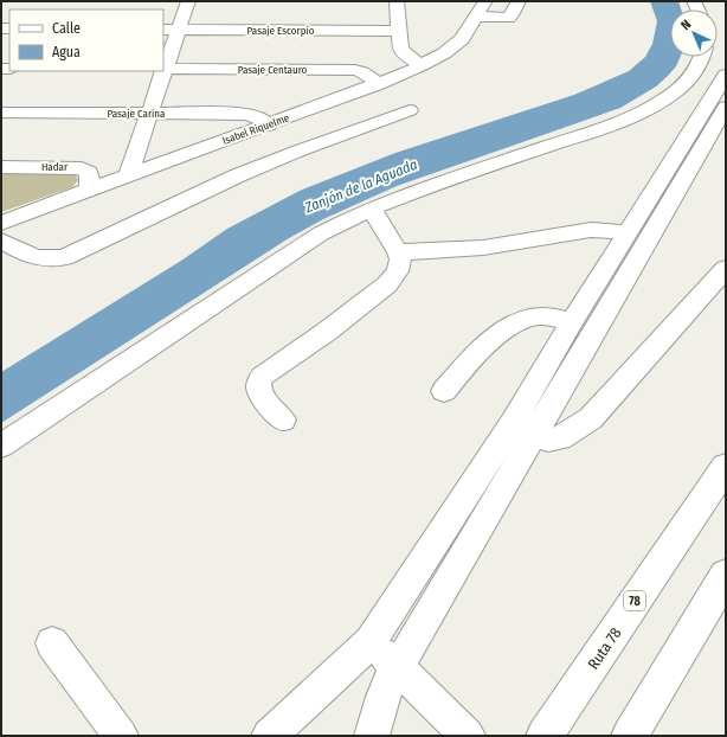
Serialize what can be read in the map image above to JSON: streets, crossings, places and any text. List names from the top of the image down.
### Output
{
  "streets": {
    "highway": ["78", "Ruta 78"],
    "street": [
      "Pasaje Escorpio",
      "Pasaje Centauro",
      "Pasaje Carina",
      "Isabel Riquelme",
      "Hadar"
    ]
  },
  "crossings": [
    ["Pasaje Centauro", "Isabel Riquelme"],
    ["Pasaje Carina", "Isabel Riquelme"],
    ["Isabel Riquelme", "Hadar"]
  ],
  "water": ["Zanjón de la Aguada"],
  "legend": ["Calle", "Agua"],
  "north": "top left"
}
